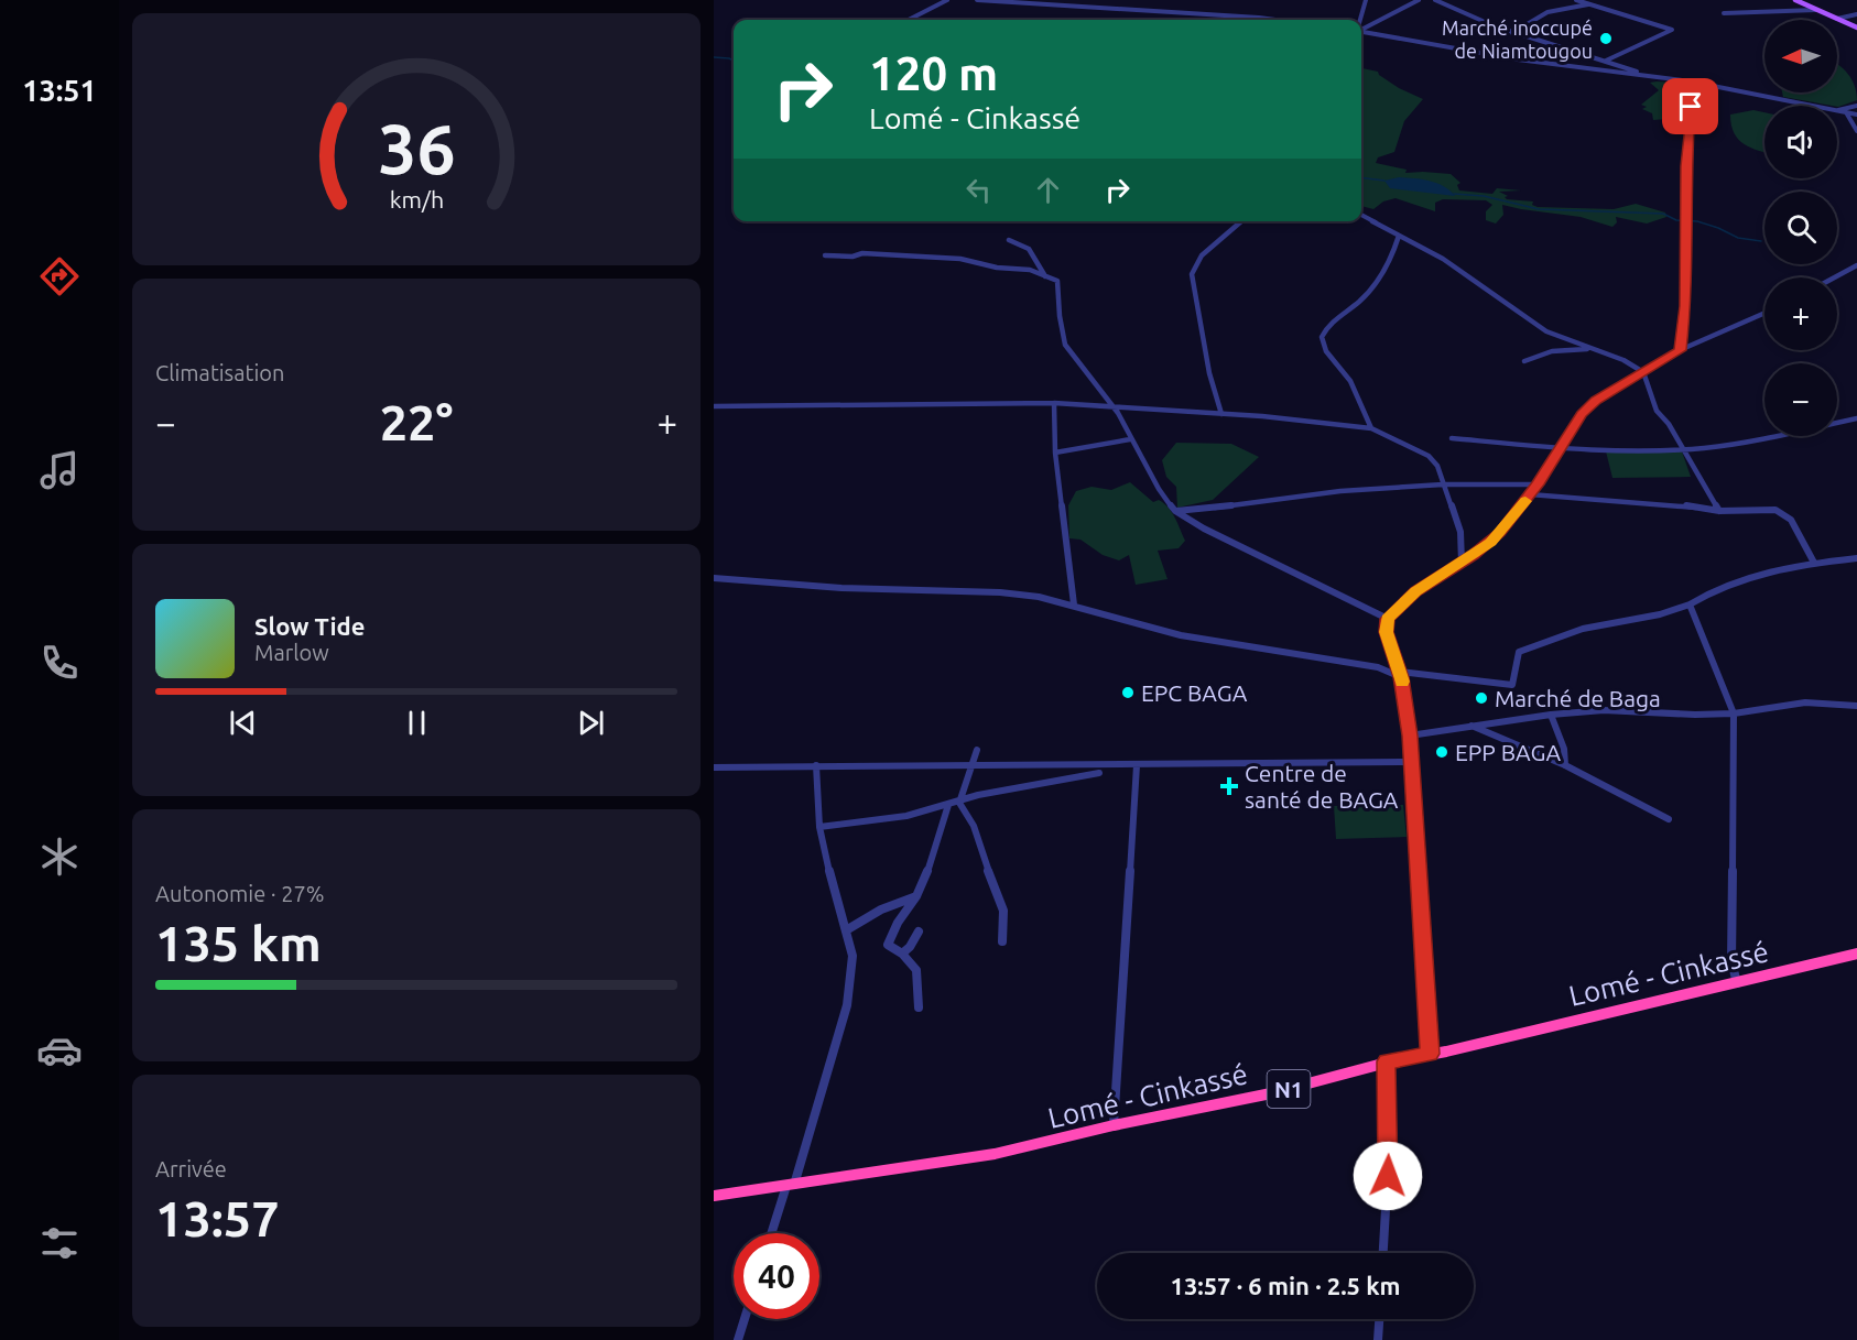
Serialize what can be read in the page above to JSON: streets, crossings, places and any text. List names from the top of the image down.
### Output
{
  "streets": {
    "highway": ["Lomé - Cinkassé", "N1"]
  },
  "places": {
    "other": [
      "Marché inoccupé de Niamtougou",
      "EPC BAGA",
      "Marché de Baga",
      "EPP BAGA"
    ],
    "health": ["Centre de santé de BAGA"]
  },
  "north": "left",
  "page": {
    "tabs": "13:51",
    "map_buttons": ["+", "−"],
    "turn": ["120 m", "Lomé - Cinkassé"],
    "tile": [
      "Climatisation",
      ["Autonomie · 27%", "135 km"],
      ["Arrivée", "13:57"]
    ],
    "heat": ["−", "22°", "+"],
    "song": ["Slow Tide", "Marlow"],
    "limit": "40",
    "trip": "13:57 · 6 min · 2.5 km",
    "gauge": ["36", "km/h"]
  }
}
